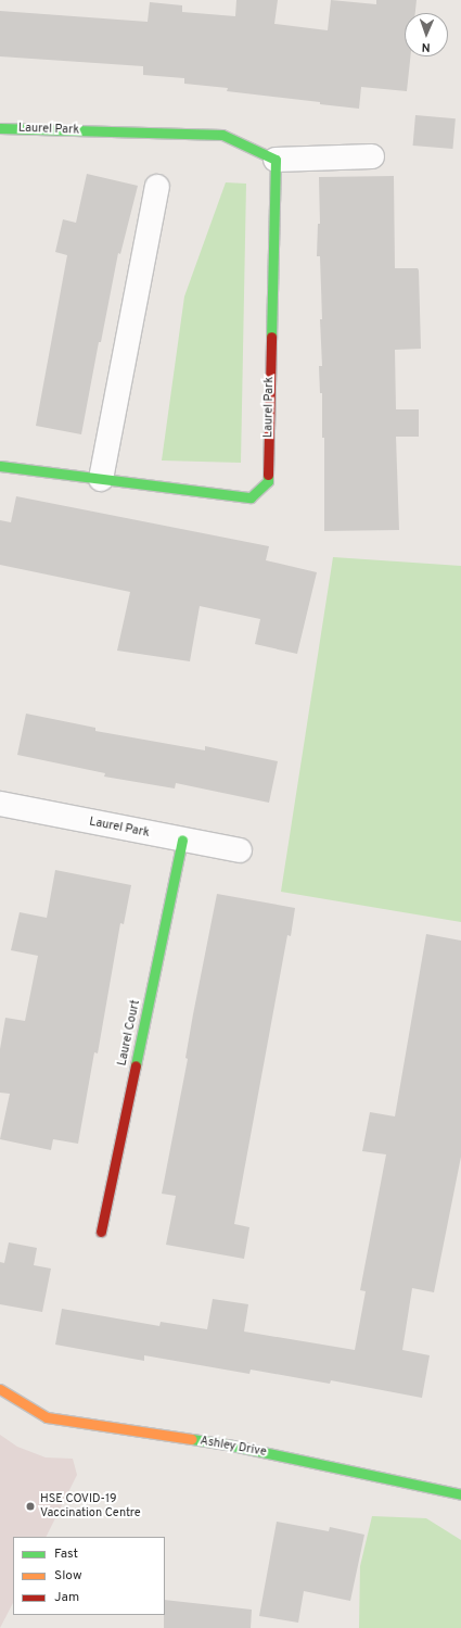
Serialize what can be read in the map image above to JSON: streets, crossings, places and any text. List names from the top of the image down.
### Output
{
  "streets": {
    "street": ["Laurel Park", "Laurel Court", "Ashley Drive"]
  },
  "crossings": [
    ["Laurel Park", "Laurel Court"]
  ],
  "places": ["HSE COVID-19 Vaccination Centre"],
  "legend": ["Fast", "Slow", "Jam"],
  "north": "bottom"
}
